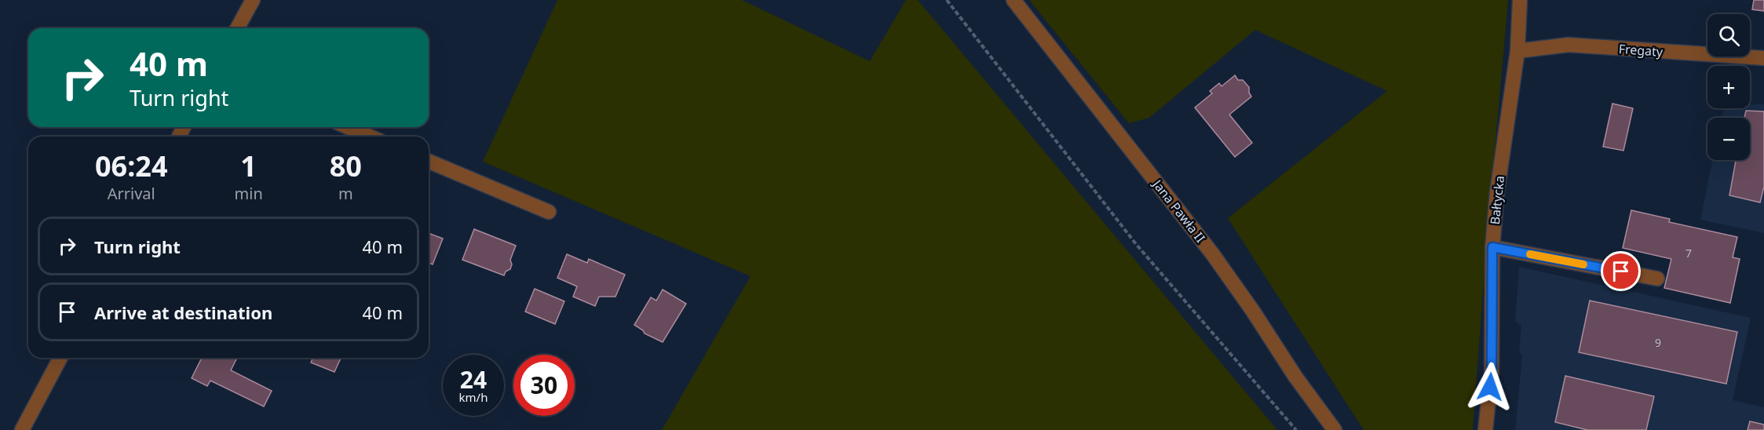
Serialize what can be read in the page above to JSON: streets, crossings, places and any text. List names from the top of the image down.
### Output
{
  "streets": {
    "street": ["Fregaty", "Bałtycka", "Jana Pawła II"]
  },
  "crossings": [
    ["Fregaty", "Bałtycka"]
  ],
  "house_numbers": ["7", "9"],
  "page": {
    "map_buttons": ["+", "−"],
    "turn": ["40 m", "Turn right"],
    "eta": [
      "06:24",
      "Arrival",
      "1",
      "min",
      "80",
      "m"
    ],
    "list": [
      {
        "name": "Turn right",
        "value": "40 m"
      },
      {
        "name": "Arrive at destination",
        "value": "40 m"
      }
    ],
    "speed": "24 km/h",
    "limit": "30"
  }
}
